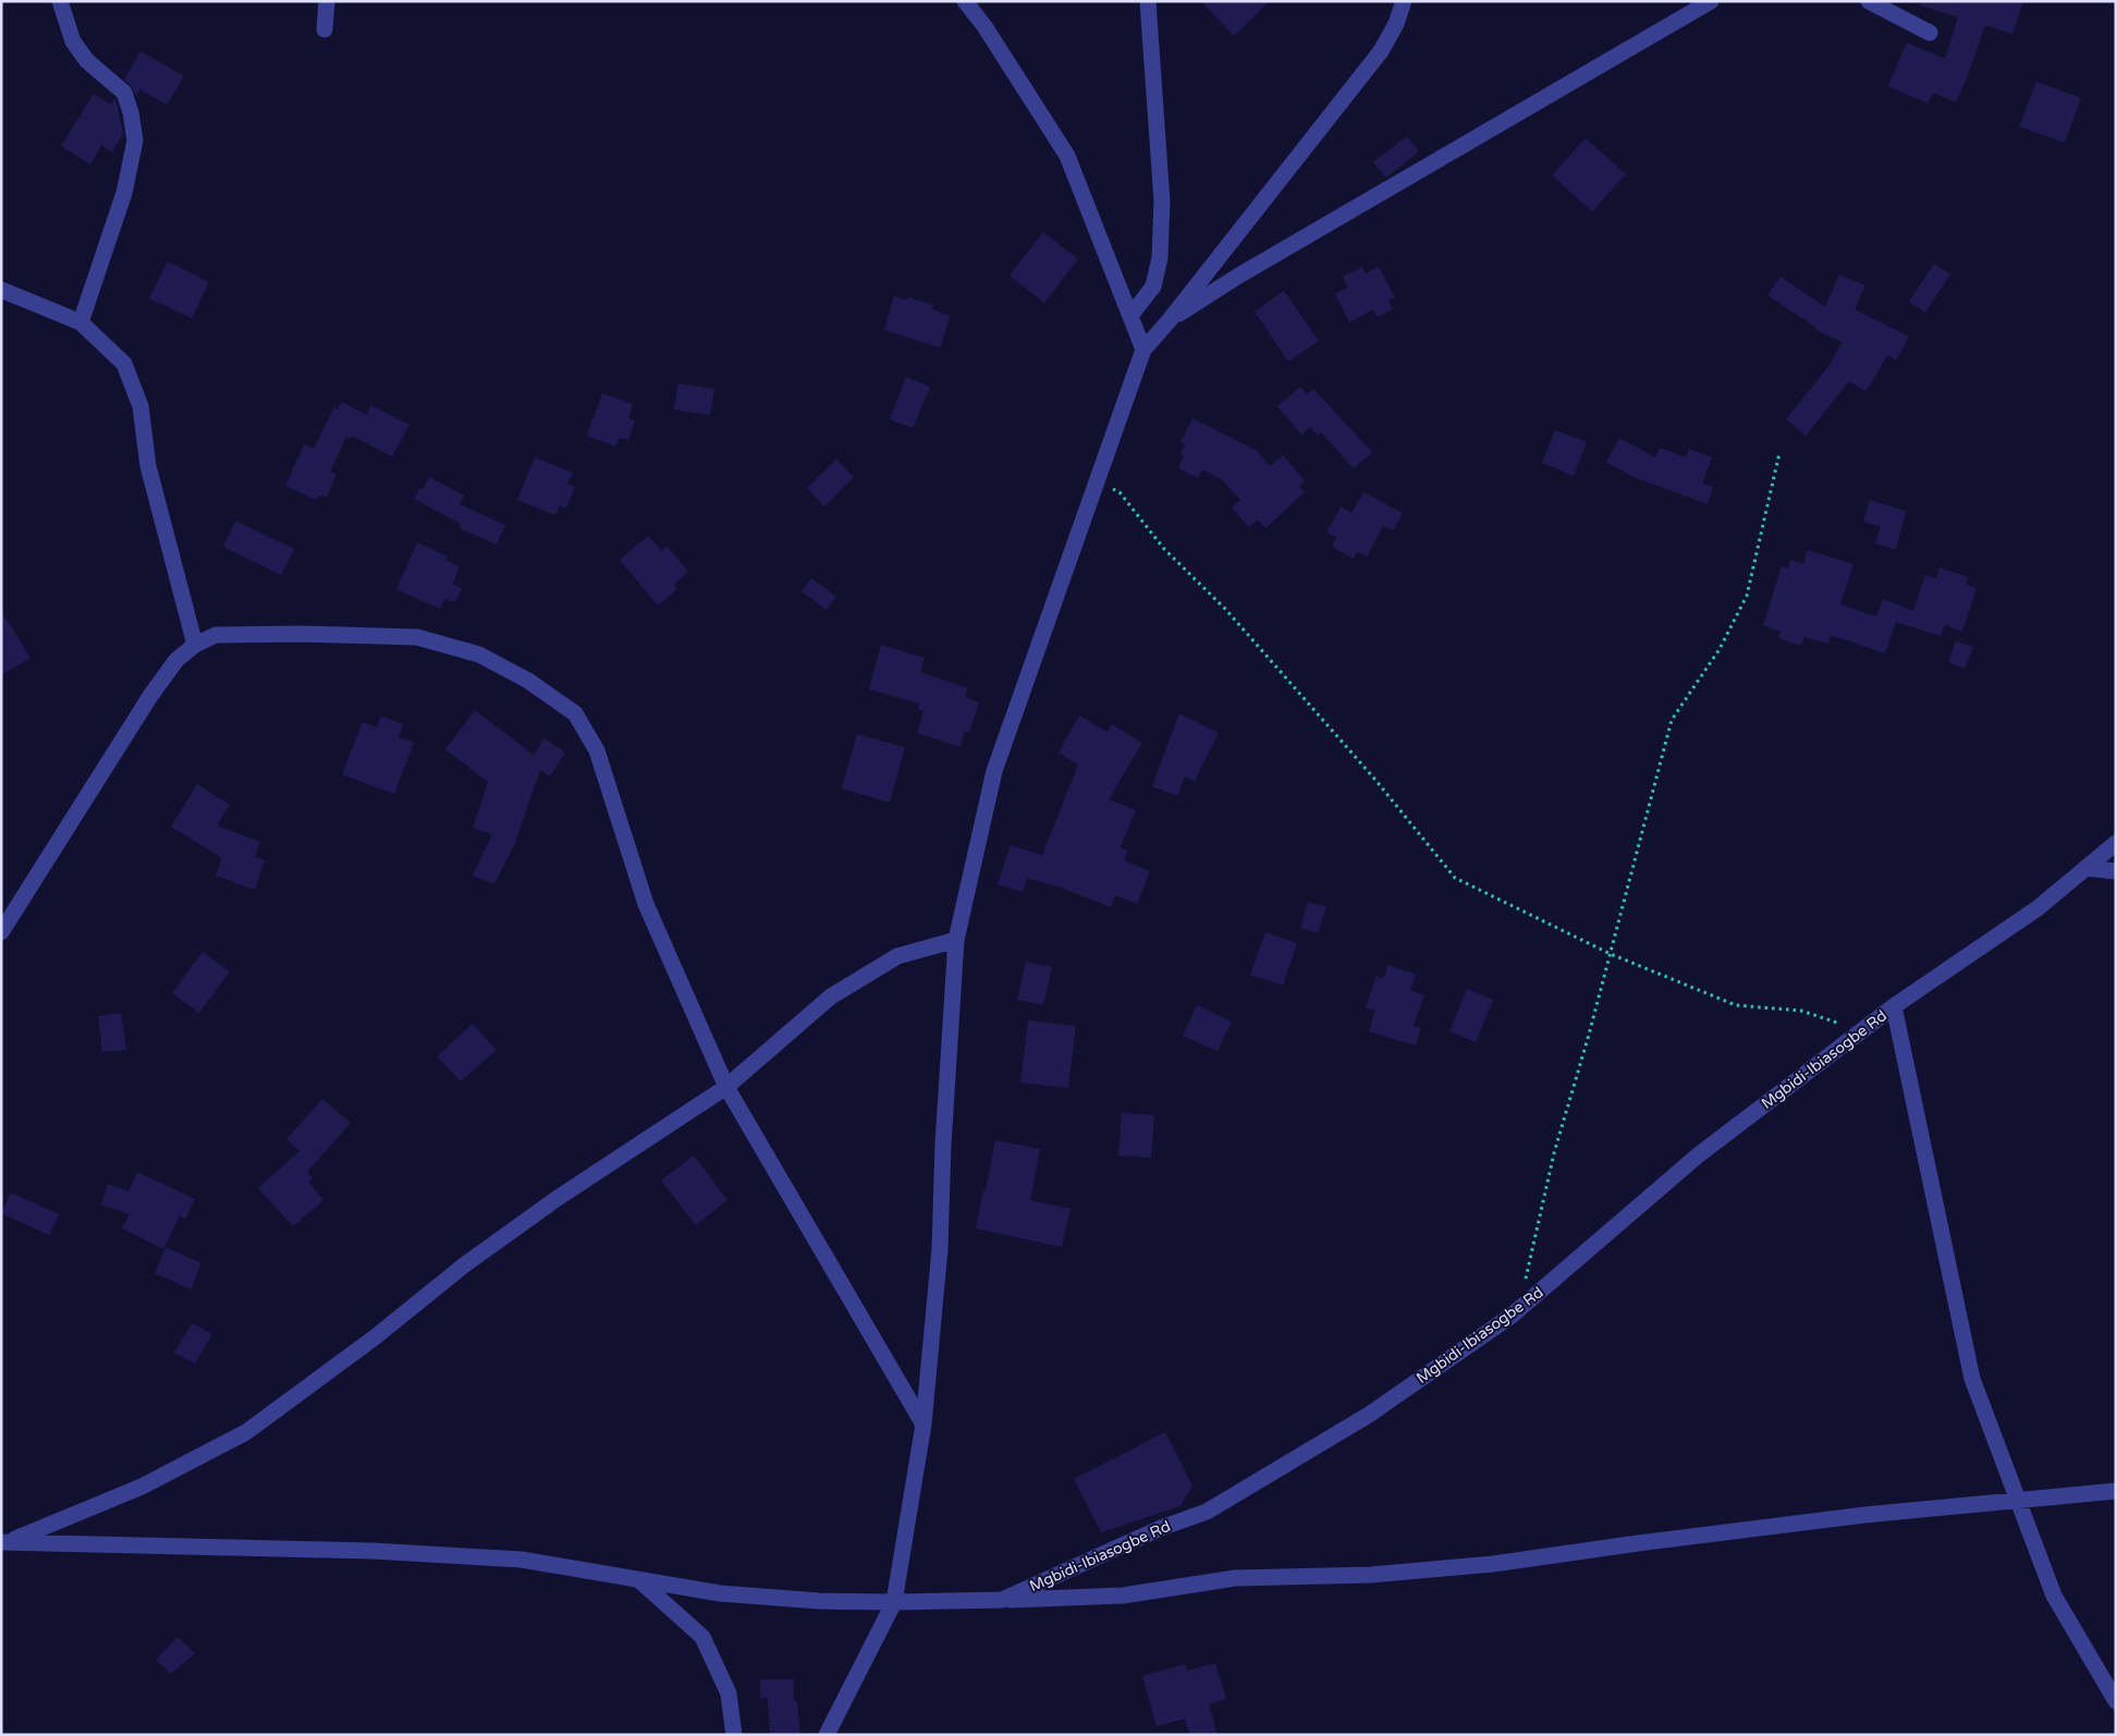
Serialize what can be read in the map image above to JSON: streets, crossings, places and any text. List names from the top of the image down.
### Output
{
  "streets": {
    "street": ["Mgbidi-Ibiasogbe Rd"]
  }
}
